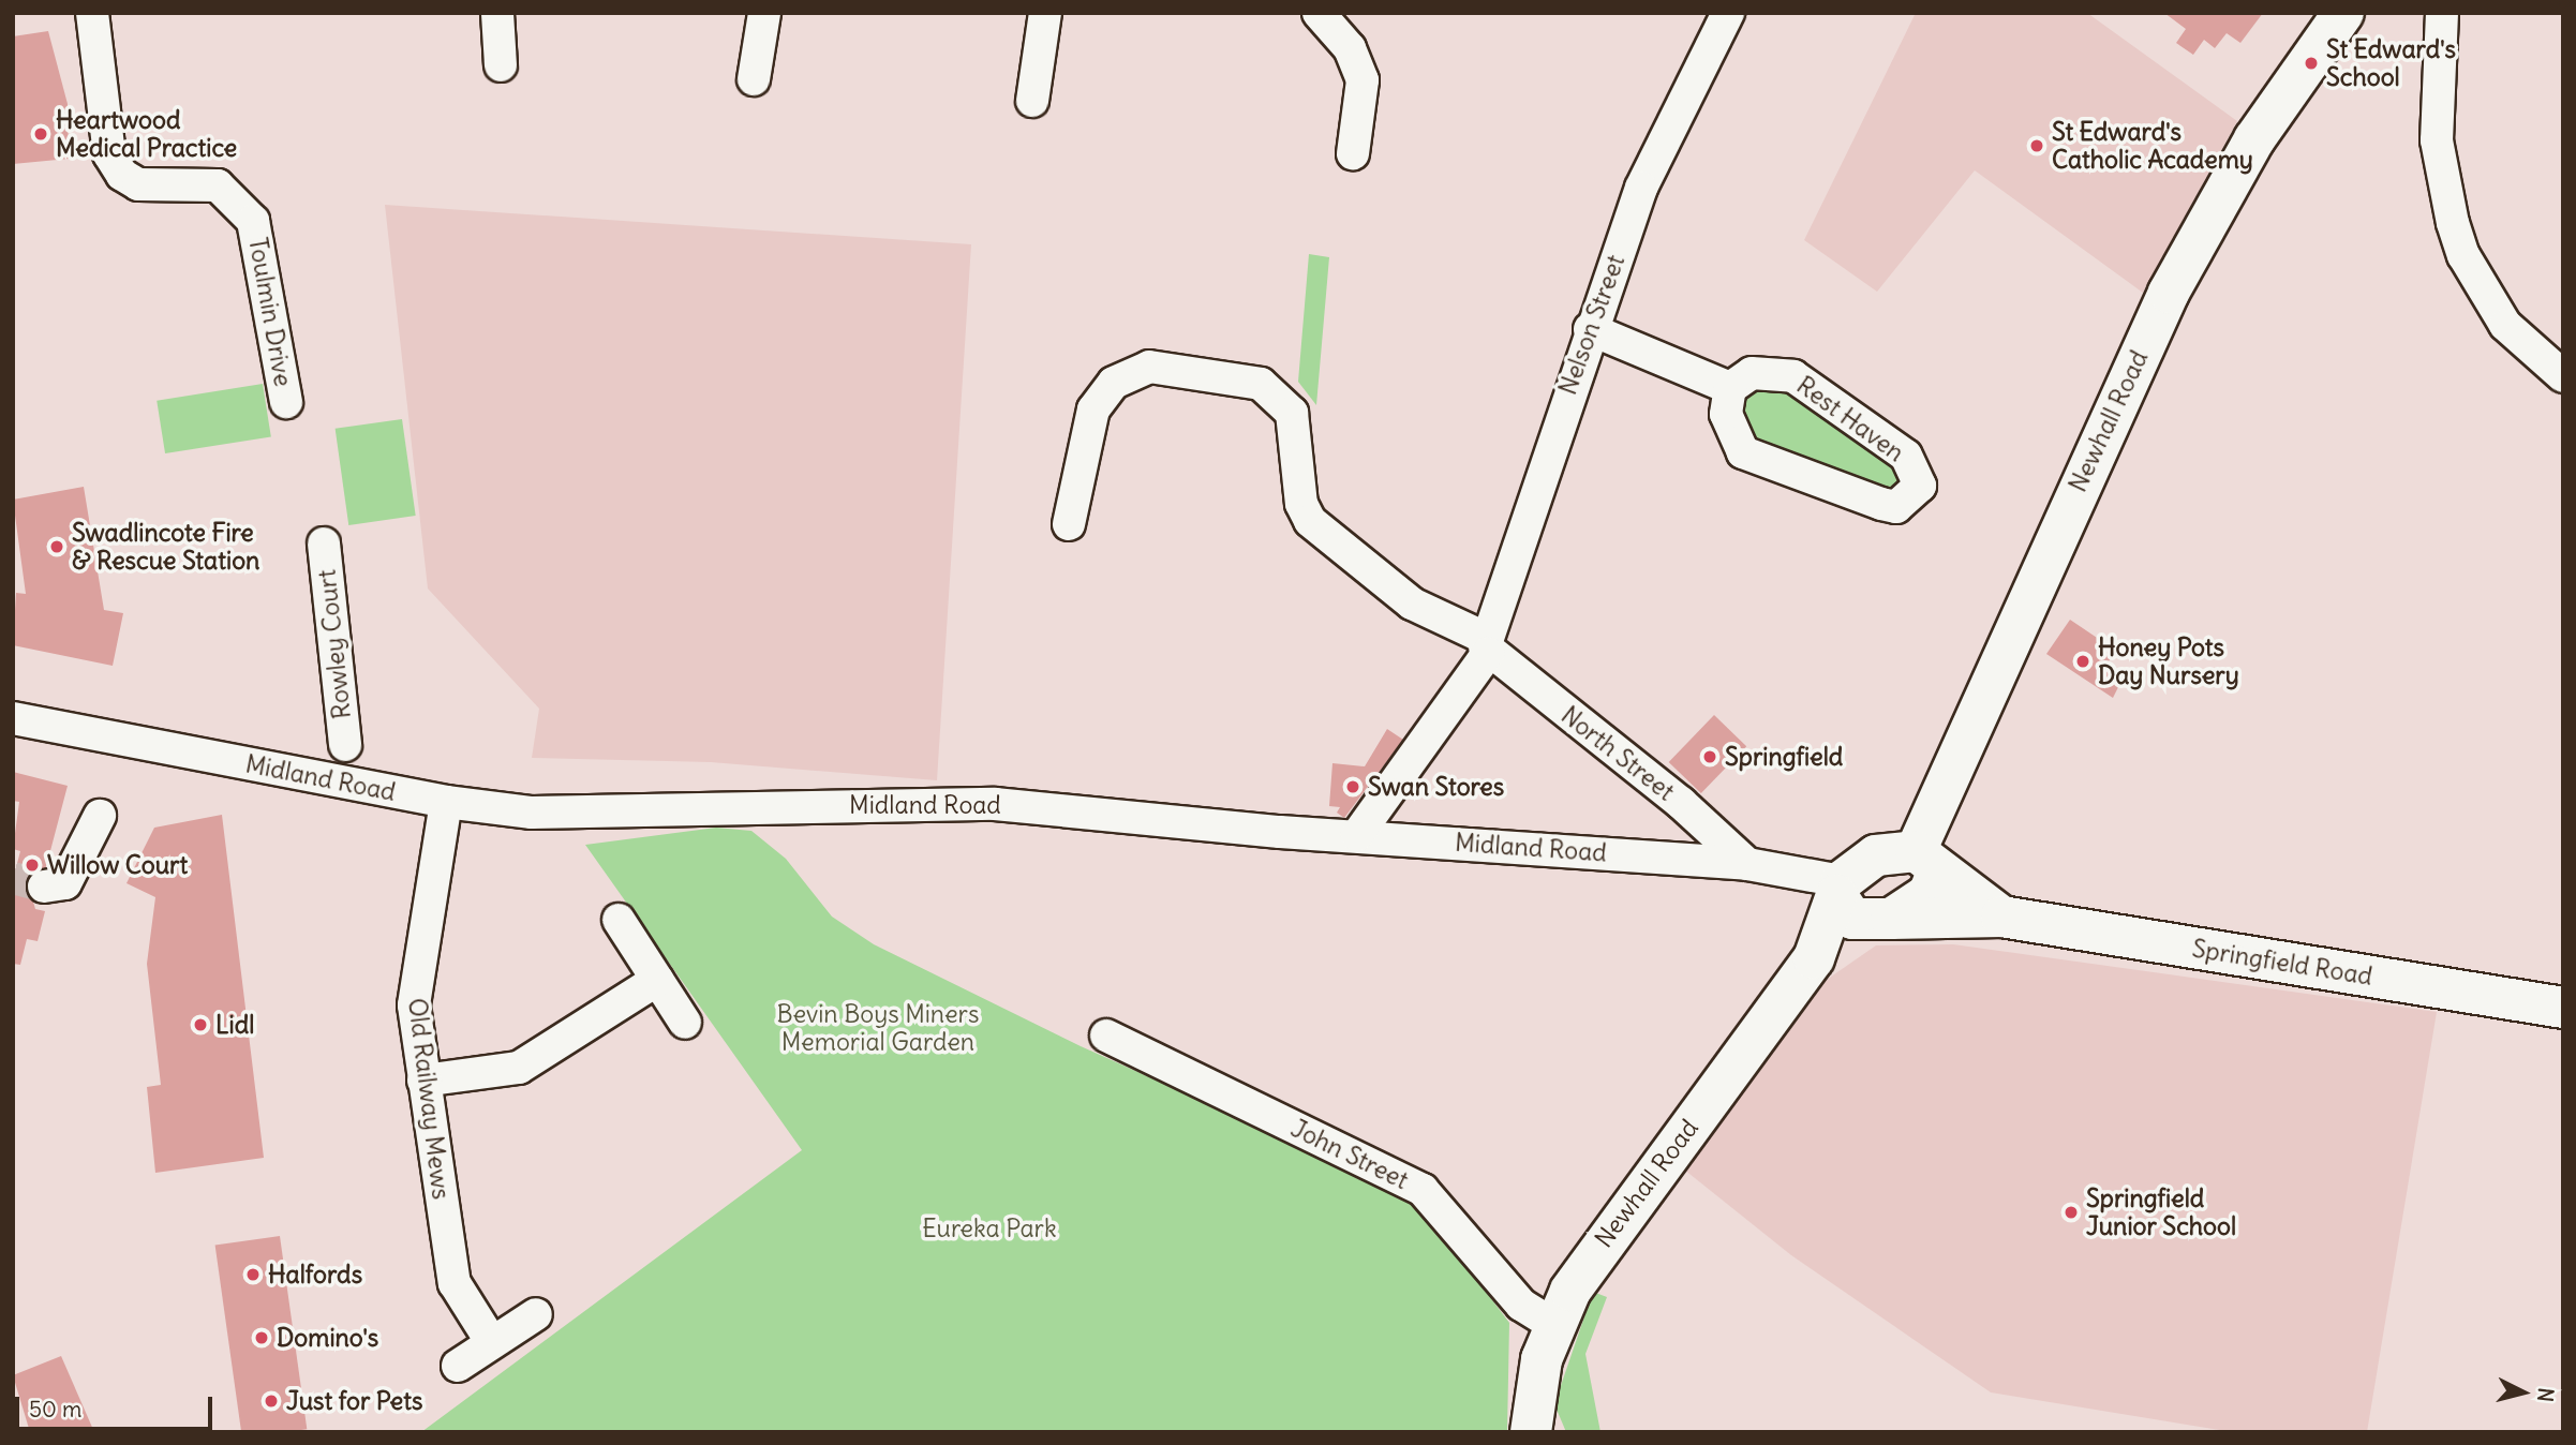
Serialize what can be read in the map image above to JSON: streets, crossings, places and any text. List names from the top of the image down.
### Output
{
  "streets": {
    "main road": ["Newhall Road", "Springfield Road"],
    "street": [
      "Toulmin Drive",
      "Nelson Street",
      "Rest Haven",
      "Rowley Court",
      "North Street",
      "Midland Road",
      "Old Railway Mews",
      "John Street"
    ]
  },
  "crossings": [
    ["Nelson Street", "North Street"],
    ["Nelson Street", "Midland Road"],
    ["Newhall Road", "Midland Road"],
    ["Newhall Road", "Springfield Road"],
    ["Newhall Road", "John Street"],
    ["North Street", "Midland Road"],
    ["Midland Road", "Old Railway Mews"]
  ],
  "parks": ["Bevin Boys Miners Memorial Garden", "Eureka Park"],
  "places": [
    "St Edward's School",
    "Heartwood Medical Practice",
    "St Edward's Catholic Academy",
    "Swadlincote Fire & Rescue Station",
    "Honey Pots Day Nursery",
    "Springfield",
    "Swan Stores",
    "Willow Court",
    "Lidl",
    "Springfield Junior School",
    "Halfords",
    "Domino's",
    "Just for Pets"
  ],
  "scale_bar": "50 m",
  "north": "right"
}
